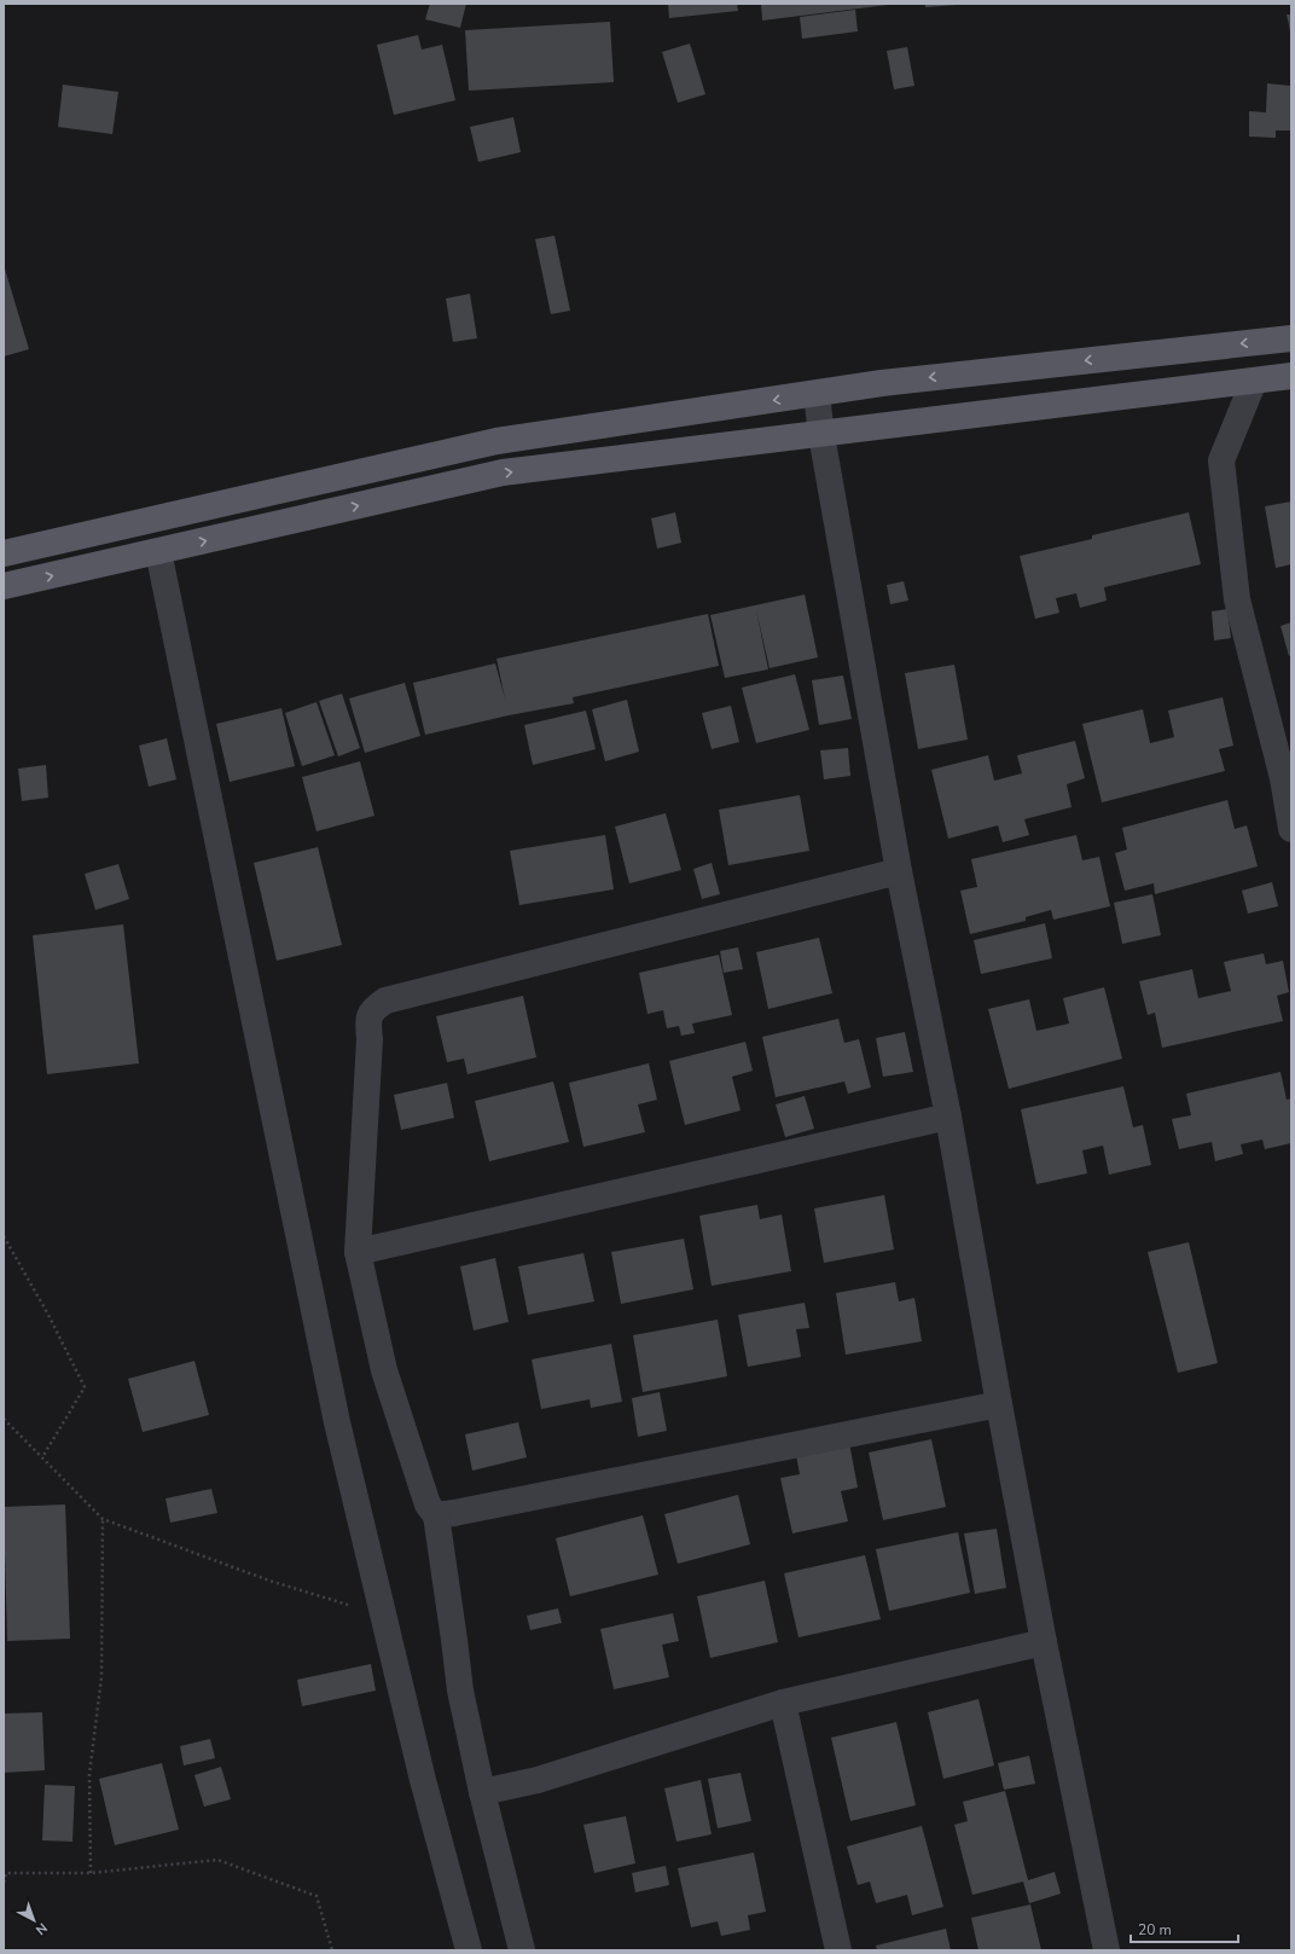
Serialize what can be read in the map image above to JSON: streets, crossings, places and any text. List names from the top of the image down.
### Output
{
  "scale_bar": "20 m",
  "north": "bottom right"
}
